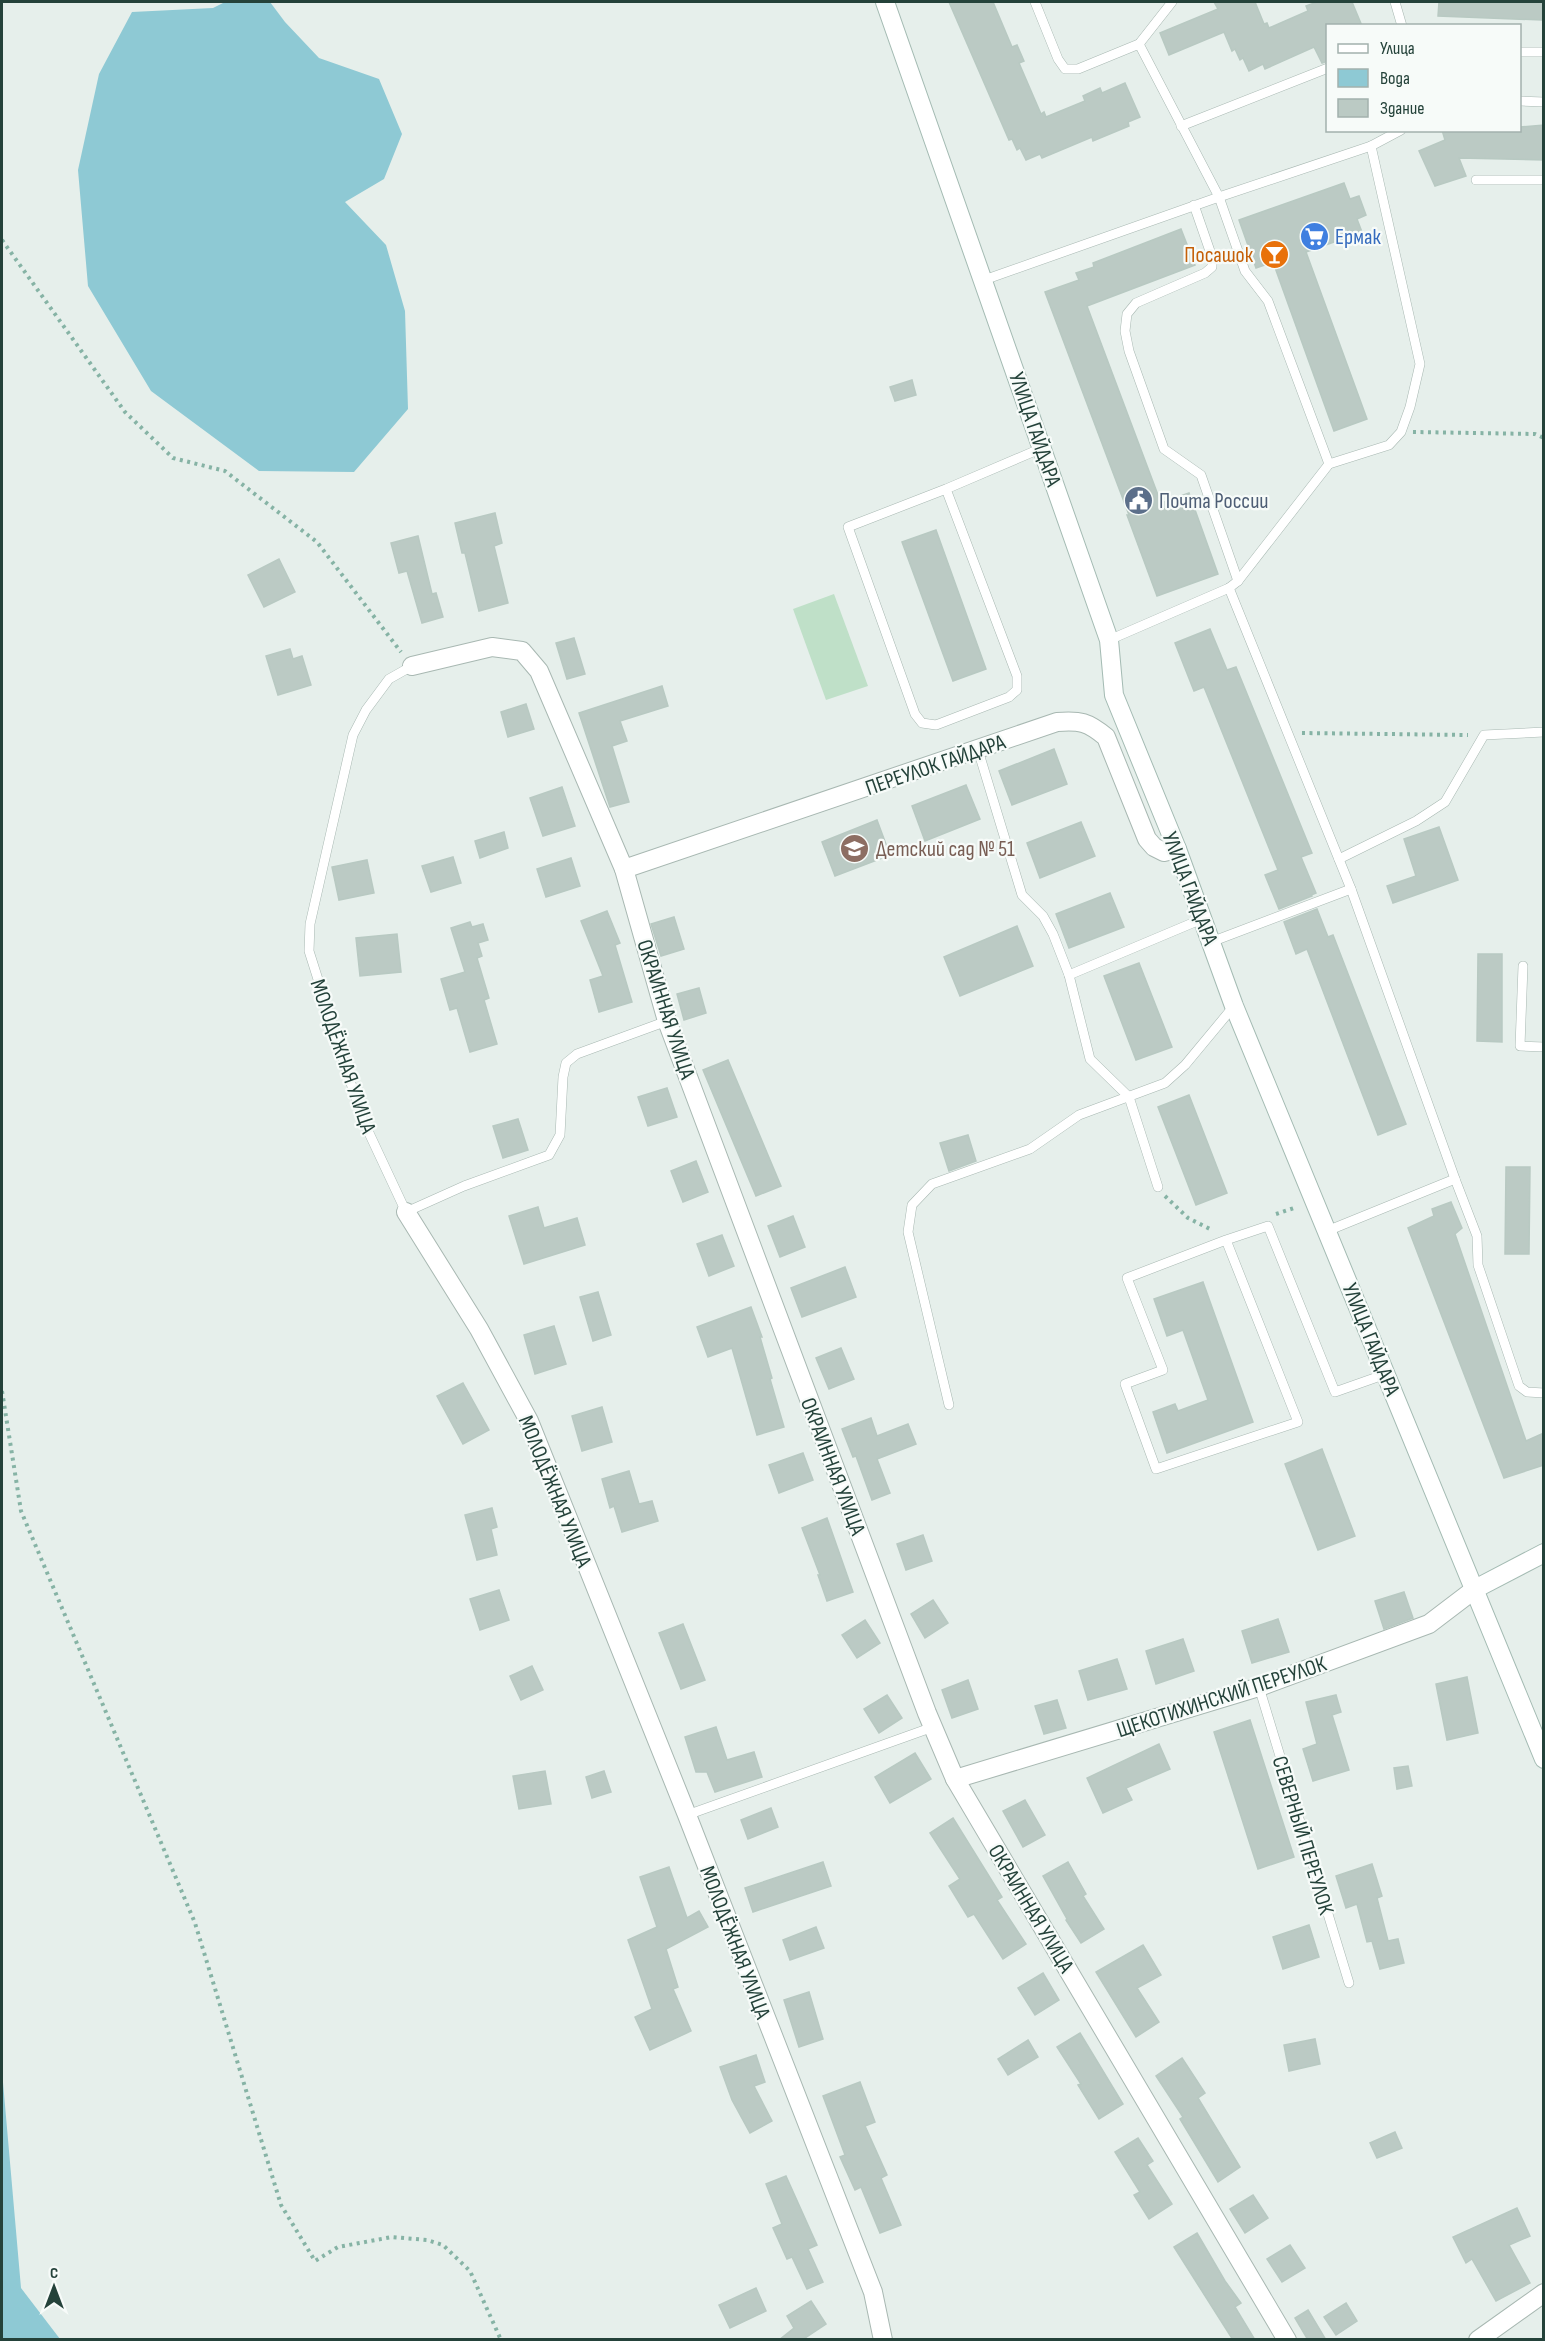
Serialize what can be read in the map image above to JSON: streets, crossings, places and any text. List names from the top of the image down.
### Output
{
  "streets": {
    "street": [
      "УЛИЦА ГАЙДАРА",
      "ПЕРЕУЛОК ГАЙДАРА",
      "ОКРАИННАЯ УЛИЦА",
      "МОЛОДЁЖНАЯ УЛИЦА",
      "ЩЕКОТИХИНСКИЙ ПЕРЕУЛОК"
    ],
    "lane": ["СЕВЕРНЫЙ ПЕРЕУЛОК"]
  },
  "crossings": [
    ["УЛИЦА ГАЙДАРА", "ПЕРЕУЛОК ГАЙДАРА"],
    ["УЛИЦА ГАЙДАРА", "ЩЕКОТИХИНСКИЙ ПЕРЕУЛОК"],
    ["ПЕРЕУЛОК ГАЙДАРА", "ОКРАИННАЯ УЛИЦА"],
    ["ОКРАИННАЯ УЛИЦА", "МОЛОДЁЖНАЯ УЛИЦА"],
    ["ОКРАИННАЯ УЛИЦА", "ЩЕКОТИХИНСКИЙ ПЕРЕУЛОК"],
    ["ЩЕКОТИХИНСКИЙ ПЕРЕУЛОК", "СЕВЕРНЫЙ ПЕРЕУЛОК"]
  ],
  "places": {
    "supermarket": ["Ермак"],
    "bar": ["Посашок"],
    "public building": ["Почта России"],
    "school or university": ["Детский сад № 51"]
  },
  "legend": ["Улица", "Вода", "Здание"],
  "north": "top"
}
